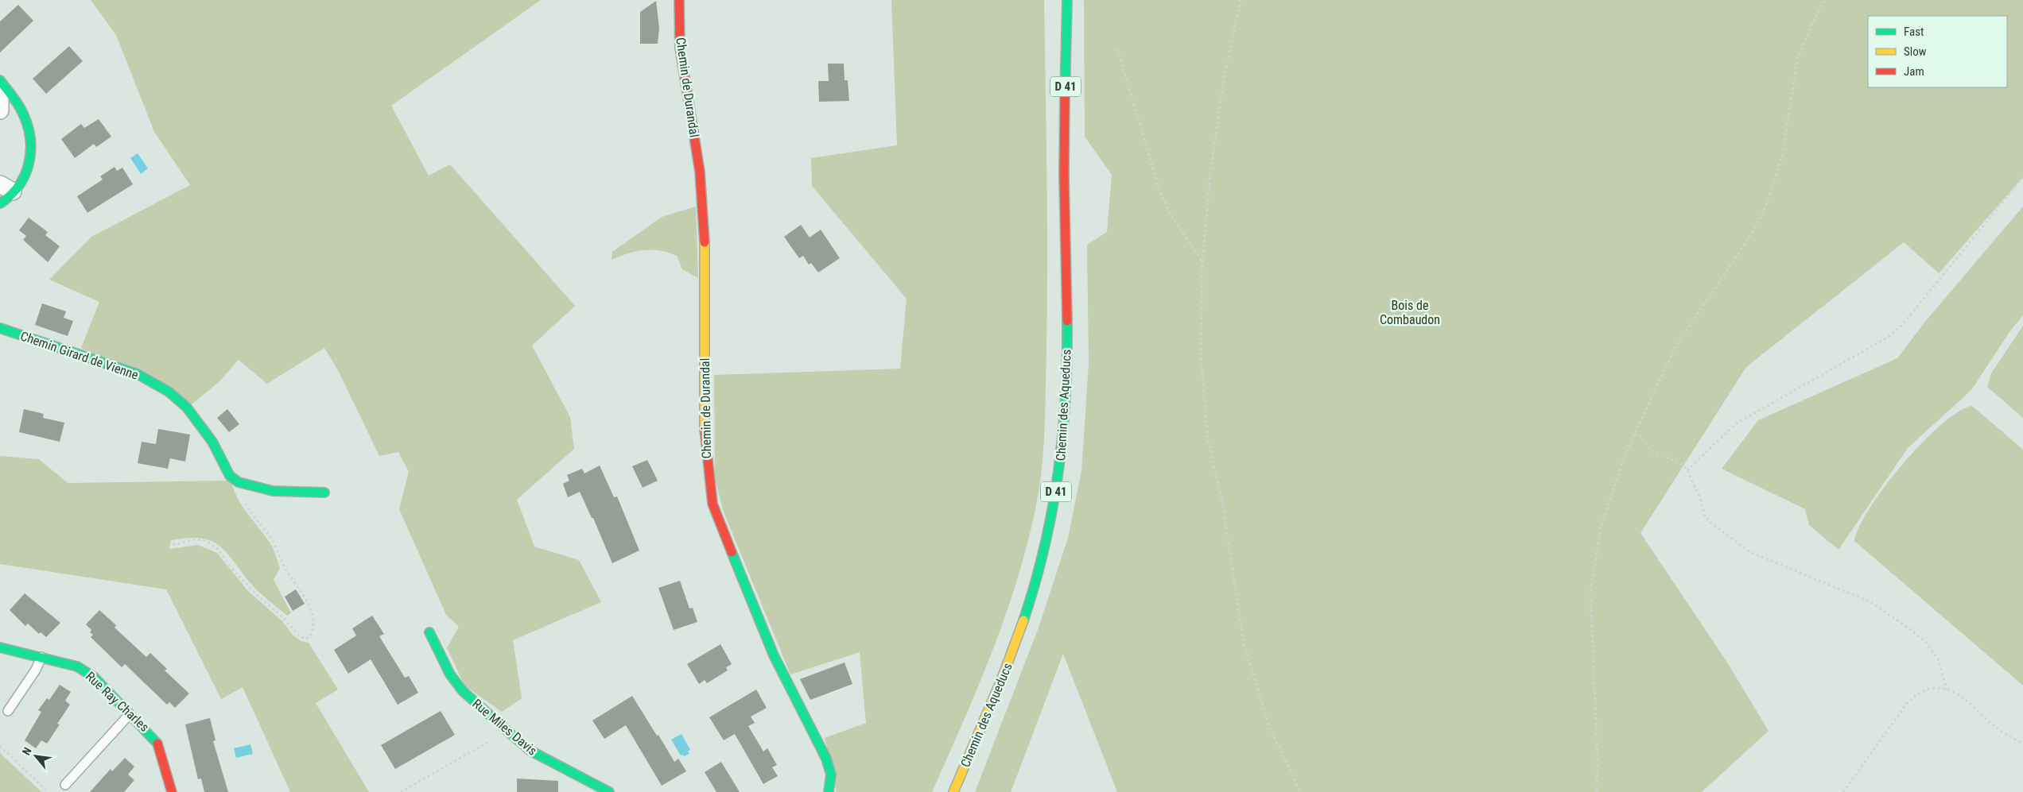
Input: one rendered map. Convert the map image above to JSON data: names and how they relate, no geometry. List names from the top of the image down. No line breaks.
{"streets":{"street":["D 41","Chemin de Durandal","Chemin Girard de Vienne","Chemin des Aqueducs","Rue Ray Charles","Rue Miles Davis"]},"parks":["Bois de Combaudon"],"legend":["Fast","Slow","Jam"],"north":"top left"}
